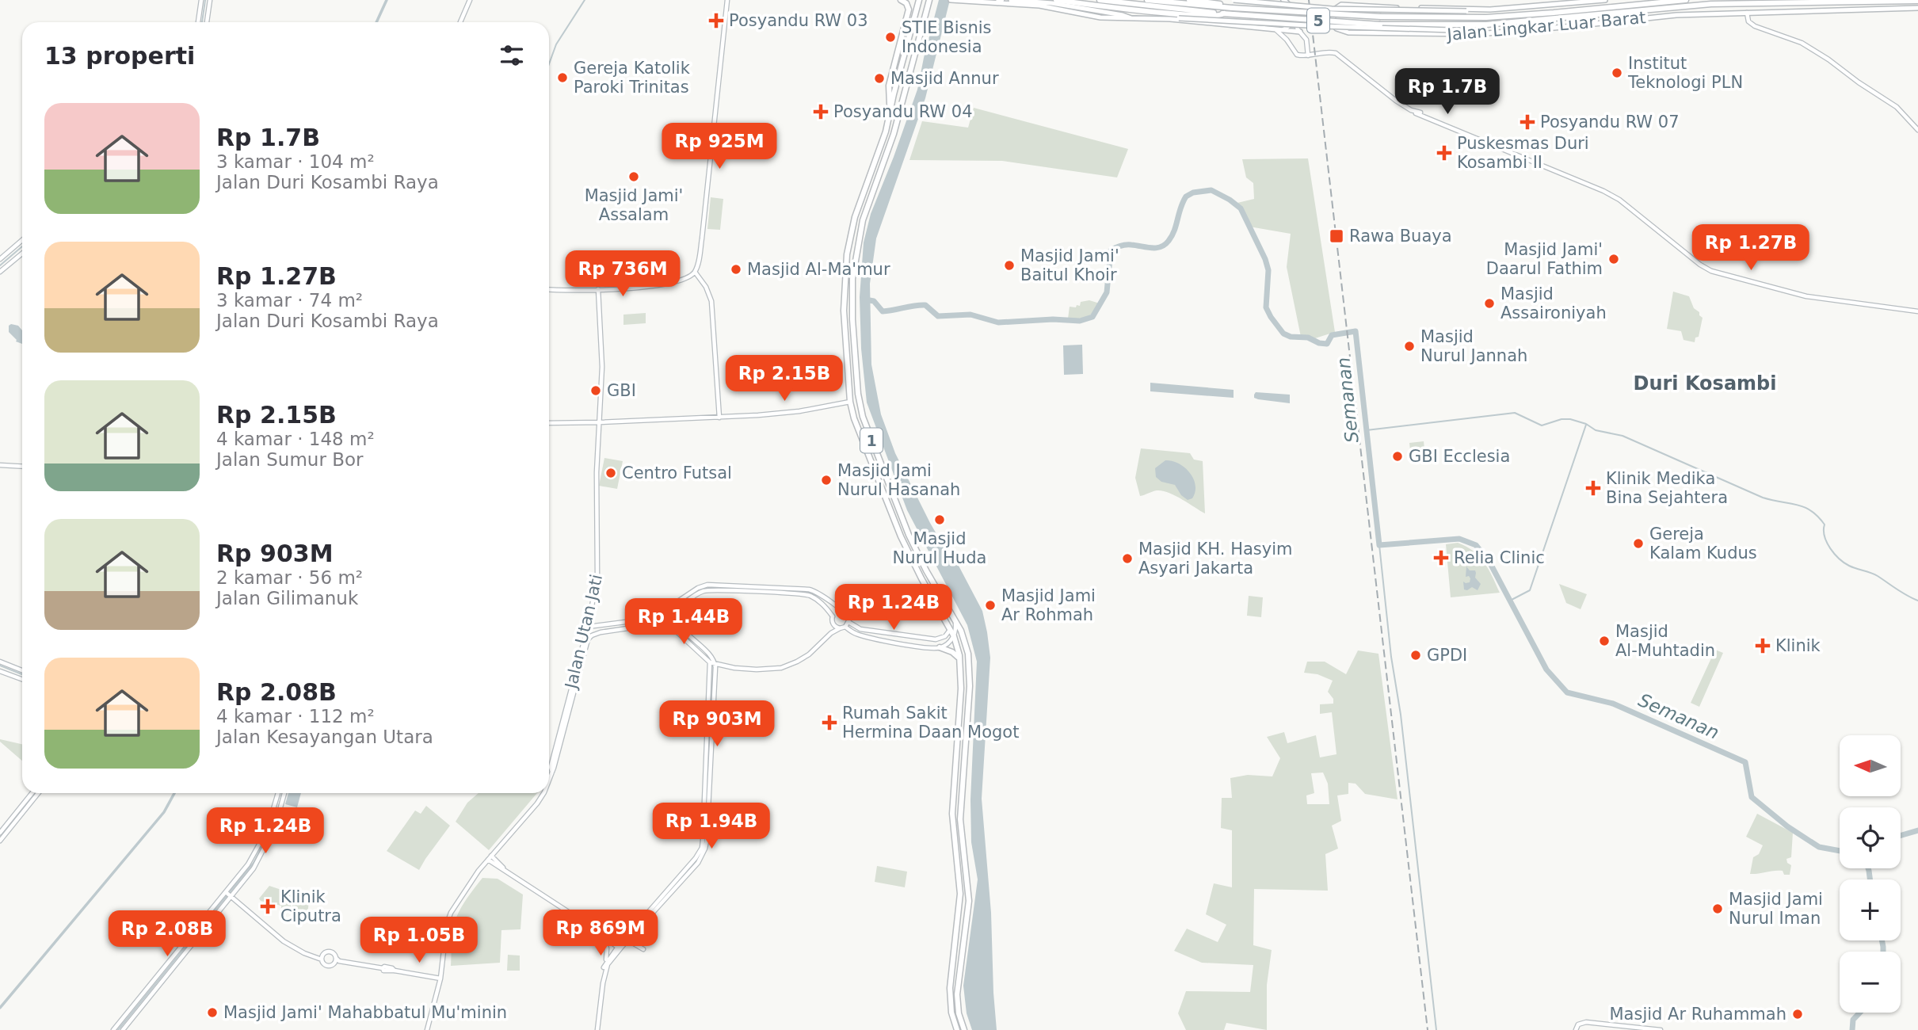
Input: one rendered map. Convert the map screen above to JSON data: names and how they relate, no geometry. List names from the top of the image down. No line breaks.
{"streets":{"highway":["5","1"],"main road":["Jalan Lingkar Luar Barat","Jalan Utan Jati"]},"districts":["Duri Kosambi"],"water":["Semanan"],"places":{"health":["Posyandu RW 03","Posyandu RW 04","Posyandu RW 07","Puskesmas Duri Kosambi II","Klinik Medika Bina Sejahtera","Relia Clinic","Klinik","Rumah Sakit Hermina Daan Mogot","Klinik Ciputra"],"other":["STIE Bisnis Indonesia","Institut Teknologi PLN","Gereja Katolik Paroki Trinitas","Masjid Annur","Masjid Jami' Assalam","Masjid Jami' Daarul Fathim","Masjid Jami' Baitul Khoir","Masjid Al-Ma'mur","Masjid Assaironiyah","Masjid Nurul Jannah","GBI","GBI Ecclesia","Centro Futsal","Masjid Jami Nurul Hasanah","Masjid Nurul Huda","Gereja Kalam Kudus","Masjid KH. Hasyim Asyari Jakarta","Masjid Jami Ar Rohmah","Masjid Al-Muhtadin","GPDI","Masjid Jami Nurul Iman","Masjid Jami' Mahabbatul Mu'minin","Masjid Ar Ruhammah"],"transit":["Rawa Buaya"]},"north":"left","page":{"heading":"13 properti","price":["Rp 1.7B","Rp 925M","Rp 1.27B","Rp 736M","Rp 2.15B","Rp 1.24B","Rp 1.44B","Rp 903M","Rp 1.94B","Rp 1.24B","Rp 869M","Rp 2.08B","Rp 1.05B"],"list":[{"name":"Rp 1.7B","note":"3 kamar · 104 m² · Jalan Duri Kosambi Raya"},{"name":"Rp 1.27B","note":"3 kamar · 74 m² · Jalan Duri Kosambi Raya"},{"name":"Rp 2.15B","note":"4 kamar · 148 m² · Jalan Sumur Bor"},{"name":"Rp 903M","note":"2 kamar · 56 m² · Jalan Gilimanuk"},{"name":"Rp 2.08B","note":"4 kamar · 112 m² · Jalan Kesayangan Utara"}],"map_buttons":["+","−"]}}
